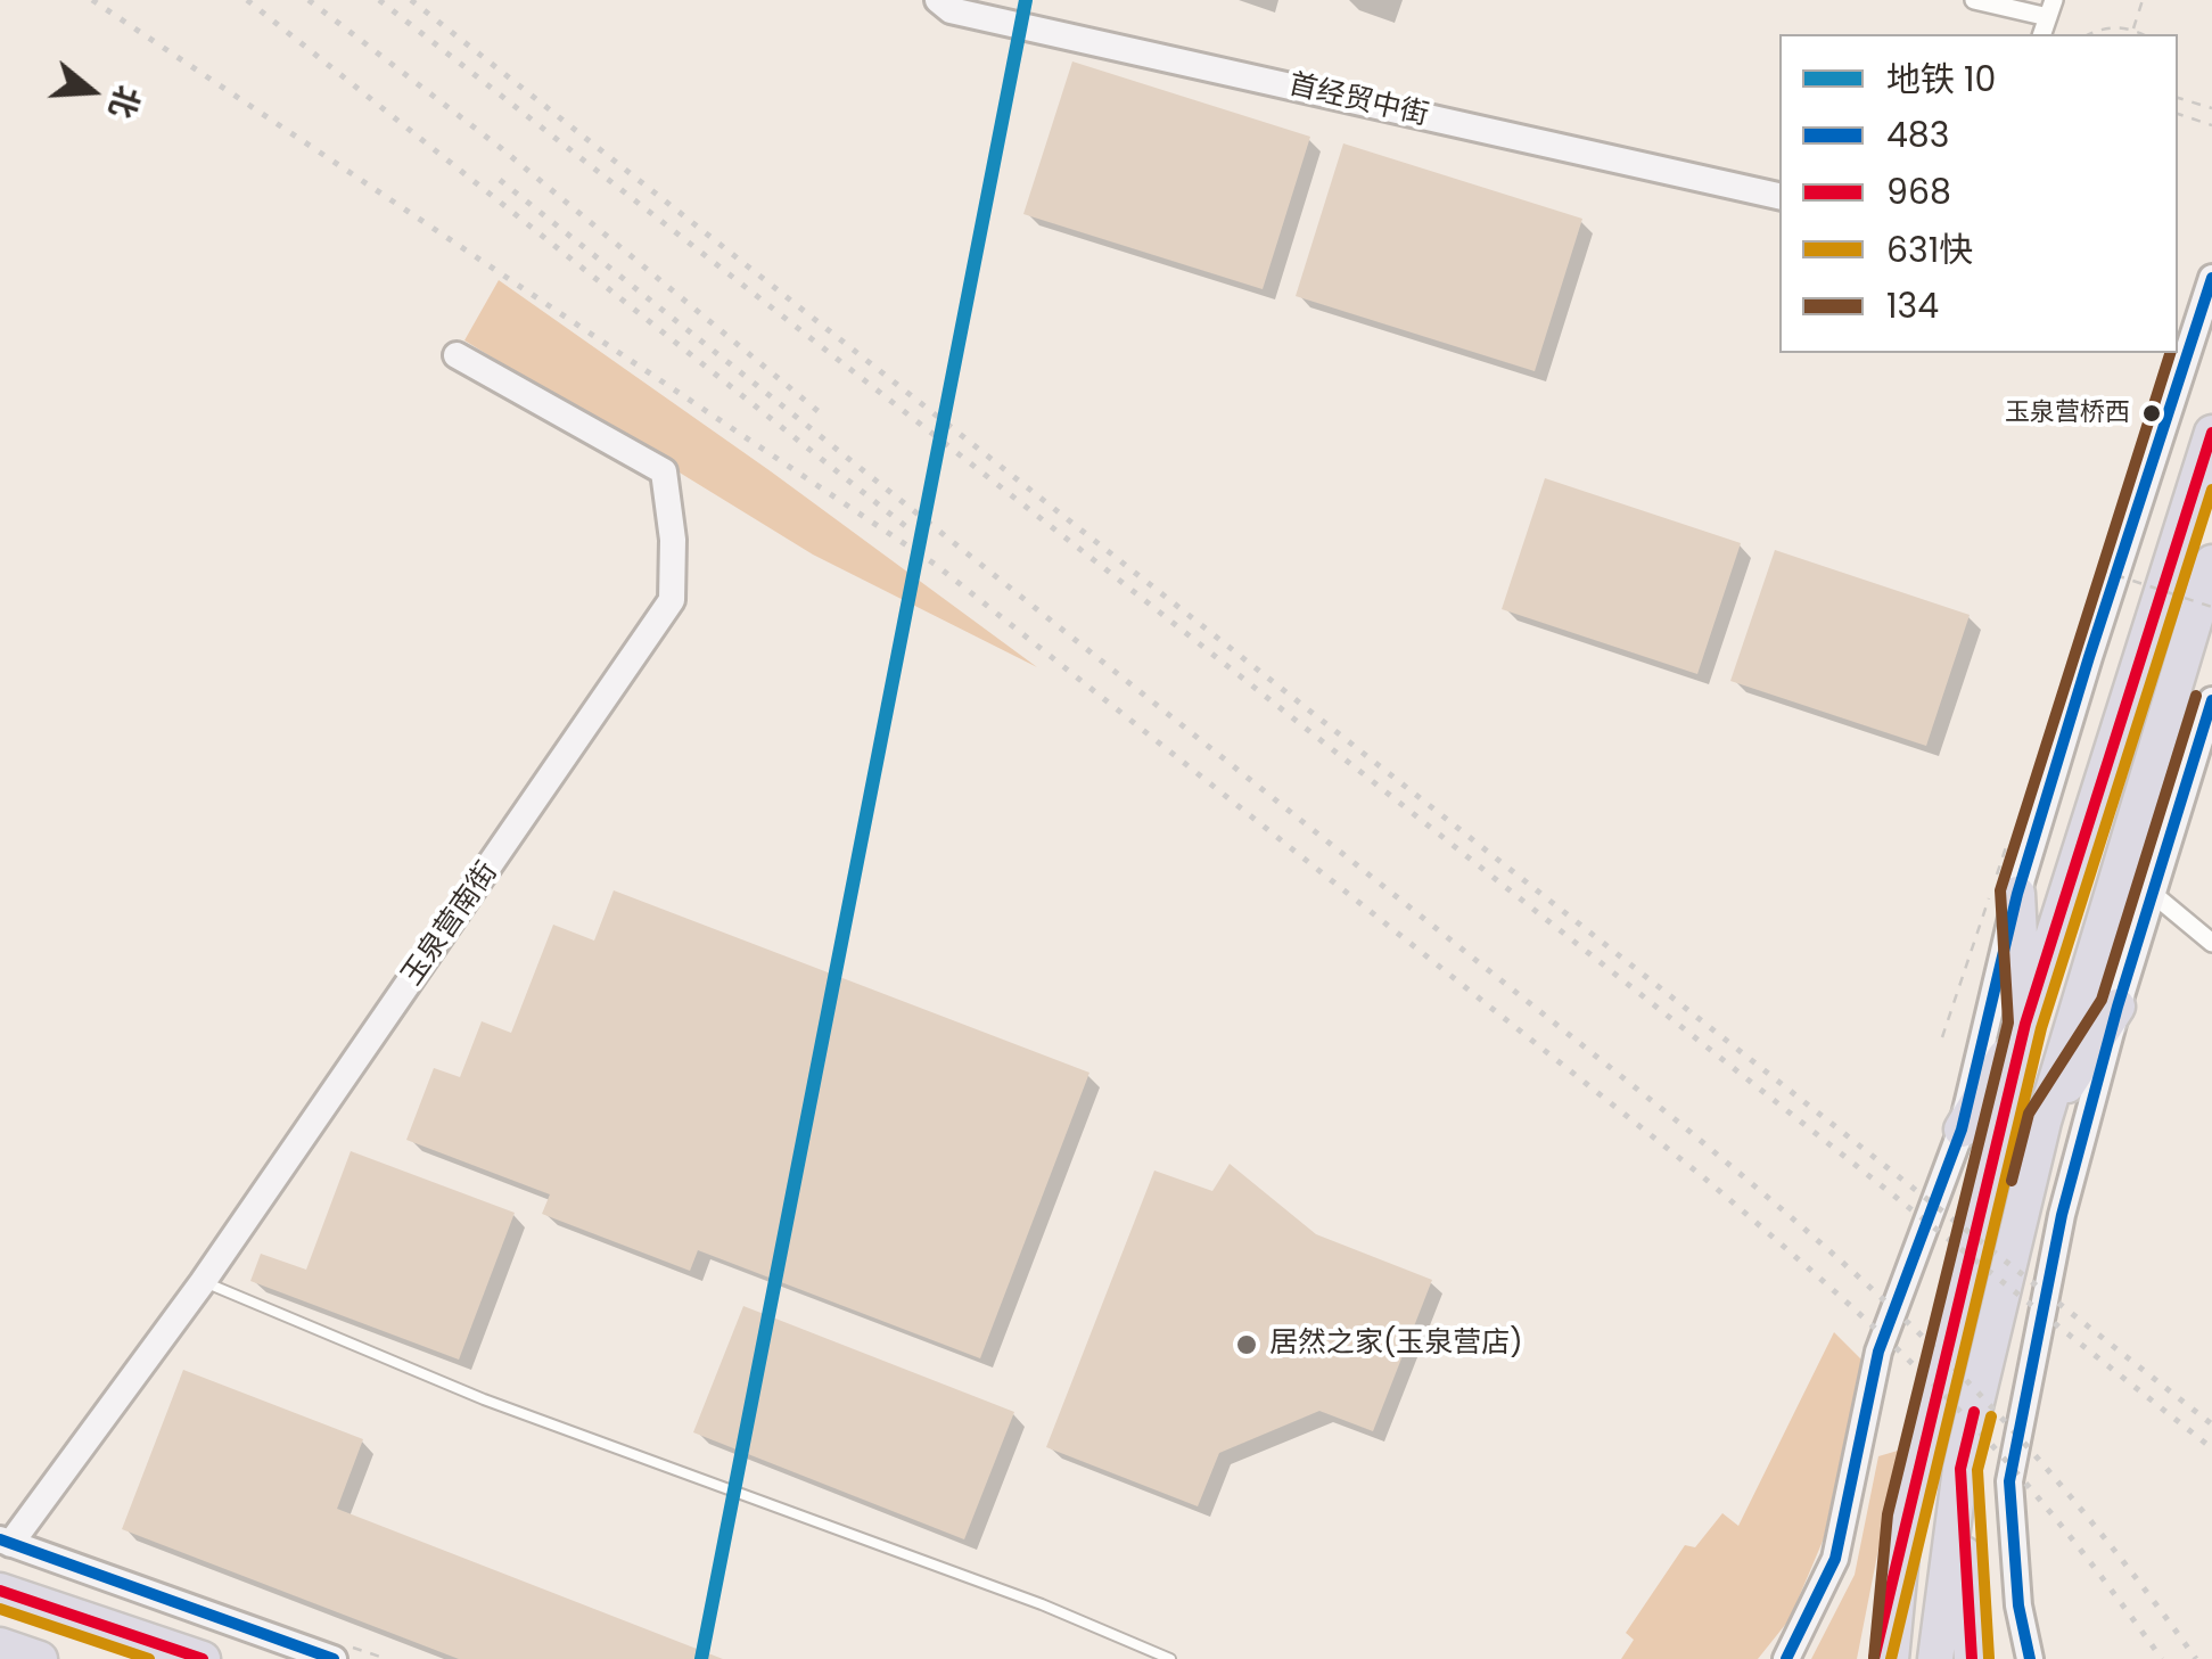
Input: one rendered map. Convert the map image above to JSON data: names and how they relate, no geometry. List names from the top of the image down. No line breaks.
{"streets":{"street":["首经贸中街","玉泉营南街"]},"places":["玉泉营桥西","居然之家(玉泉营店)"],"lines":["metro line 10","transit line 483","transit line 134","transit line 968","transit line 631快"],"legend":["地铁 10","483","968","631快","134"],"north":"right"}
